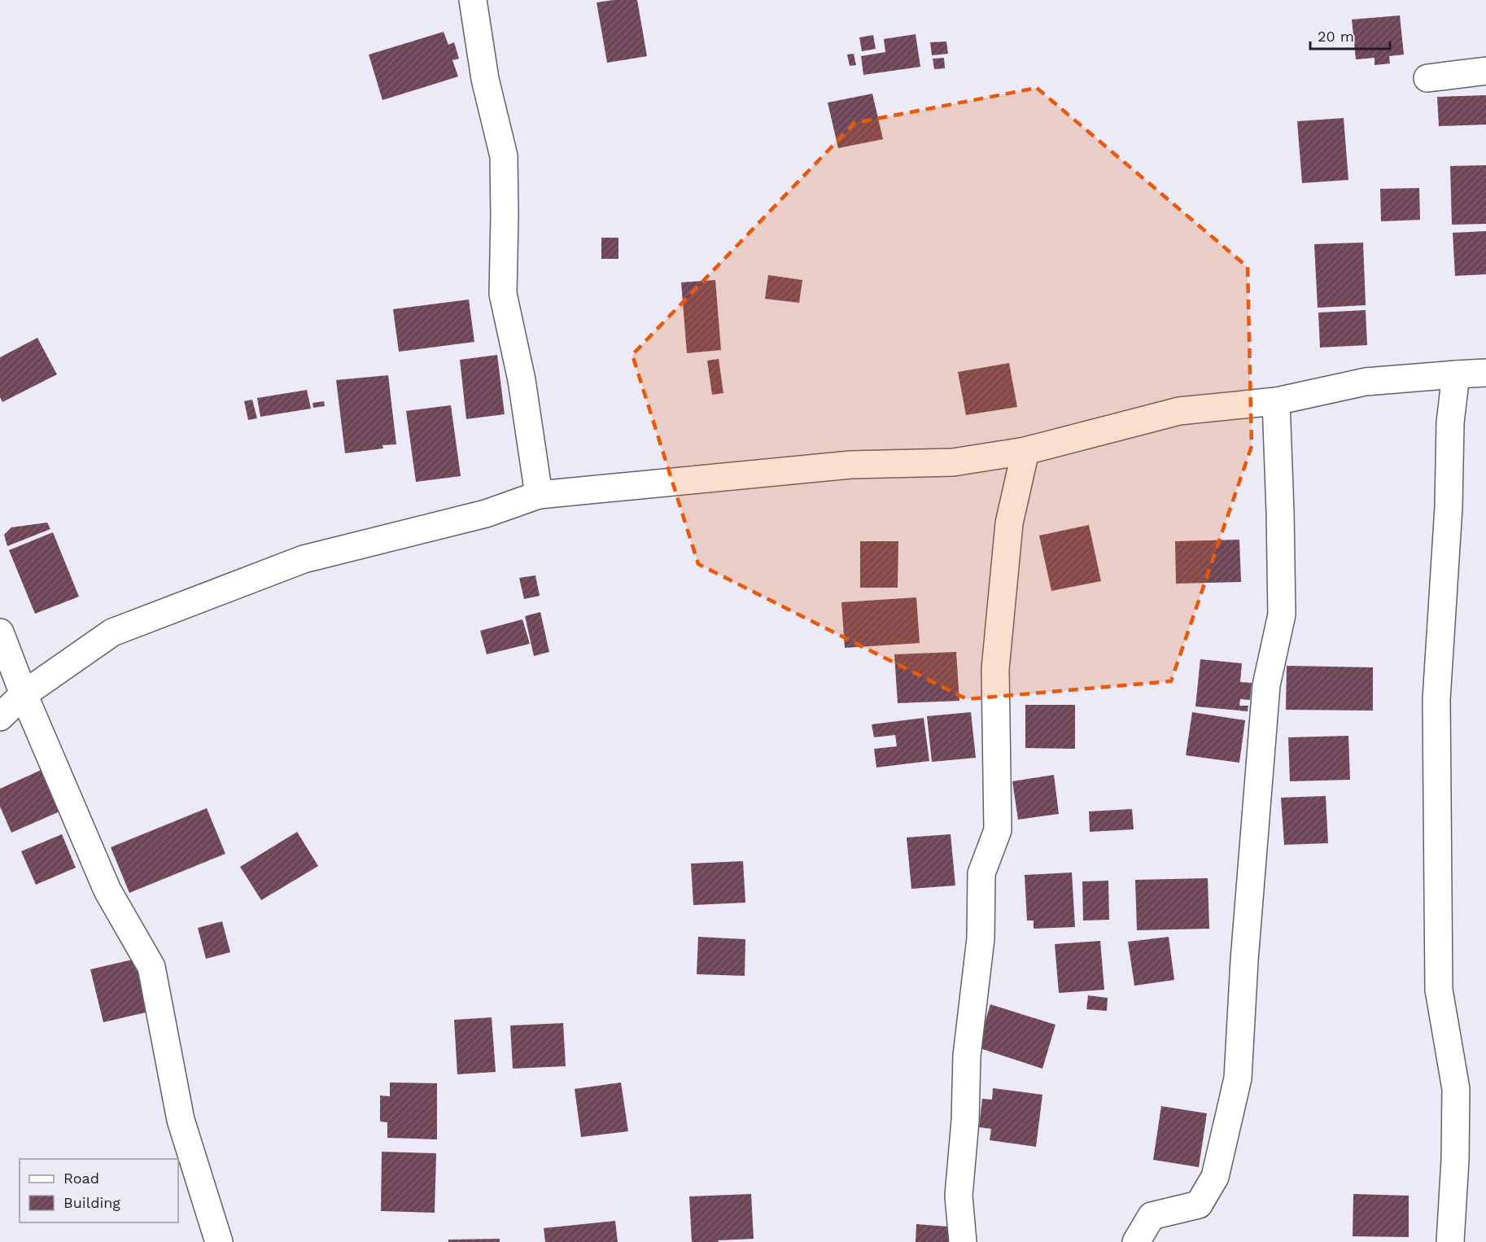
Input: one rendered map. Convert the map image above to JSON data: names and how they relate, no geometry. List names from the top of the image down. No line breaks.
{"legend":["Road","Building"],"scale_bar":"20 m"}
